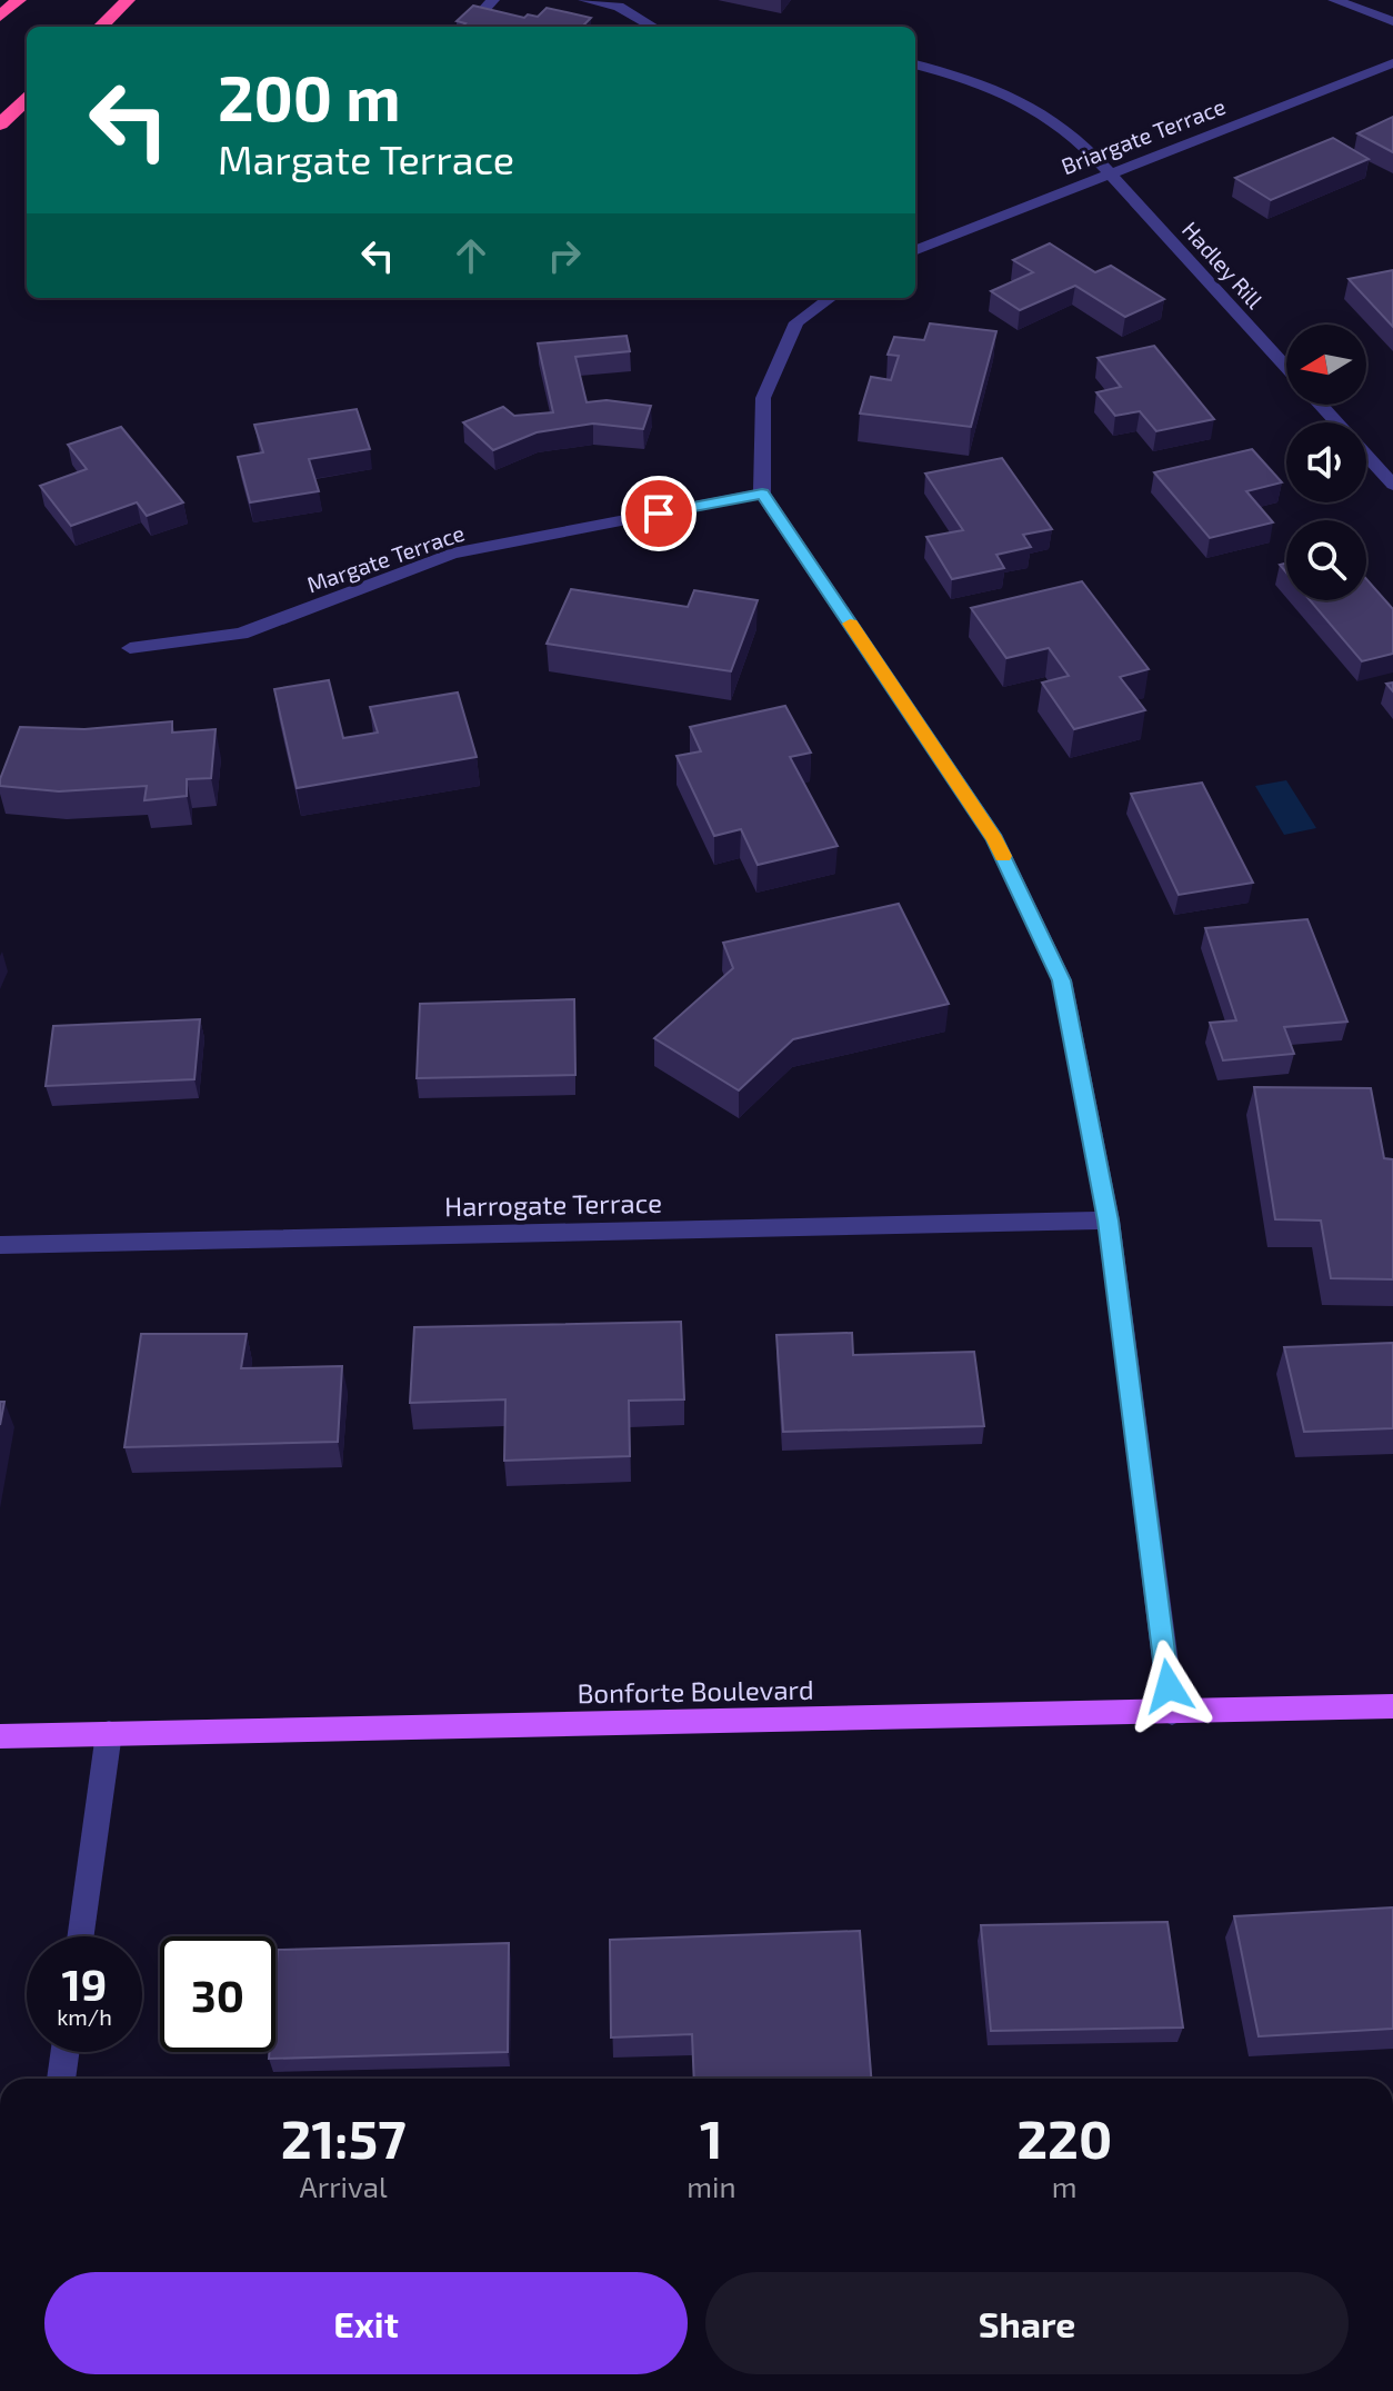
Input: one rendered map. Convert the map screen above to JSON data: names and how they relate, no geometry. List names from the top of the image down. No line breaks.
{"streets":{"main road":["Bonforte Boulevard"],"street":["Briargate Terrace","Hadley Rill","Margate Terrace","Harrogate Terrace"]},"crossings":[["Briargate Terrace","Hadley Rill"]],"north":"left","page":{"turn":["200 m","Margate Terrace"],"speed":"19 km/h","limit":"30","eta":["21:57","Arrival","1","min","220","m"],"buttons":["Exit","Share"]}}
